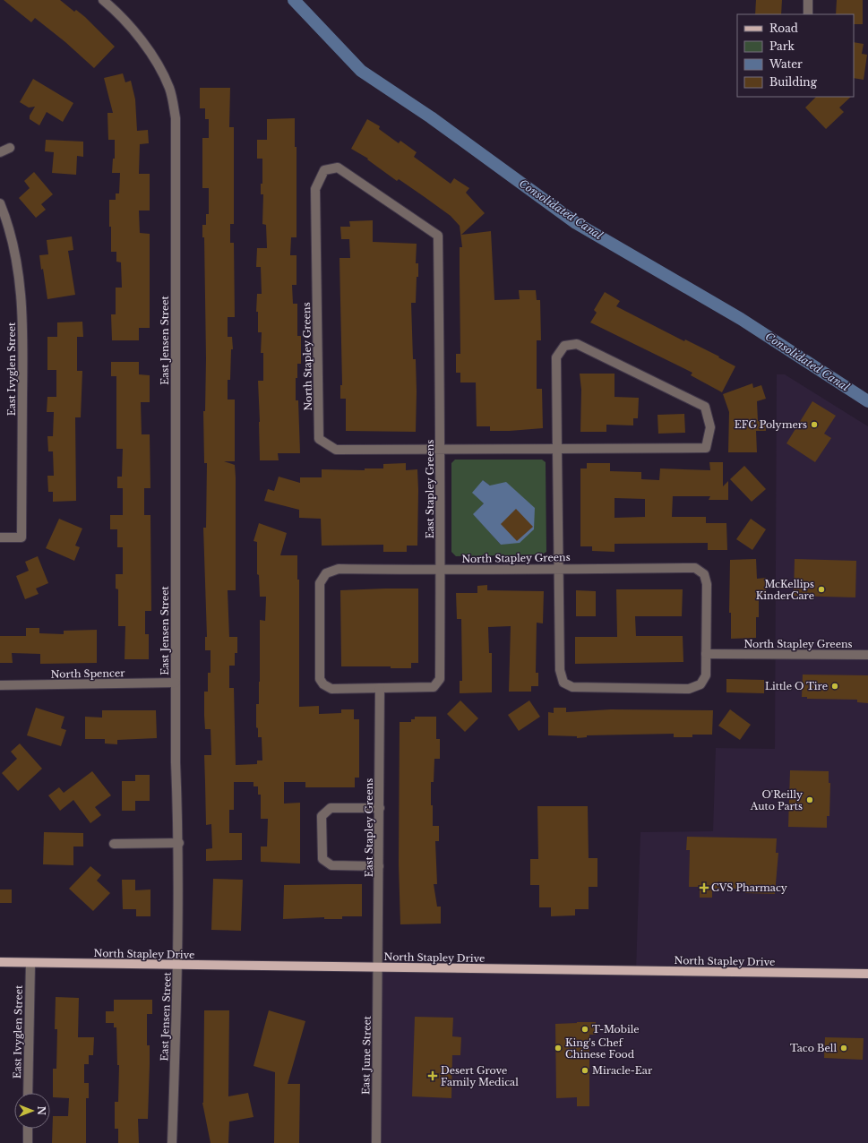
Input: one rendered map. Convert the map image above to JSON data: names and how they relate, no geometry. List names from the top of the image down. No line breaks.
{"streets":{"main road":["North Stapley Drive"],"street":["East Jensen Street","North Stapley Greens","East Ivyglen Street","East Stapley Greens","North Spencer","East June Street"]},"crossings":[["East Jensen Street","North Spencer"],["East Jensen Street","North Stapley Drive"],["North Stapley Greens","East Stapley Greens"],["East Ivyglen Street","North Stapley Drive"],["East Stapley Greens","North Stapley Drive"],["East Stapley Greens","East June Street"],["North Stapley Drive","East June Street"]],"water":["Consolidated Canal"],"places":{"other":["EFG Polymers","McKellips KinderCare","Little O Tire","O'Reilly Auto Parts","T-Mobile","King's Chef Chinese Food","Taco Bell","Miracle-Ear"],"health":["CVS Pharmacy","Desert Grove Family Medical"]},"legend":["Road","Park","Water","Building"],"north":"right"}
